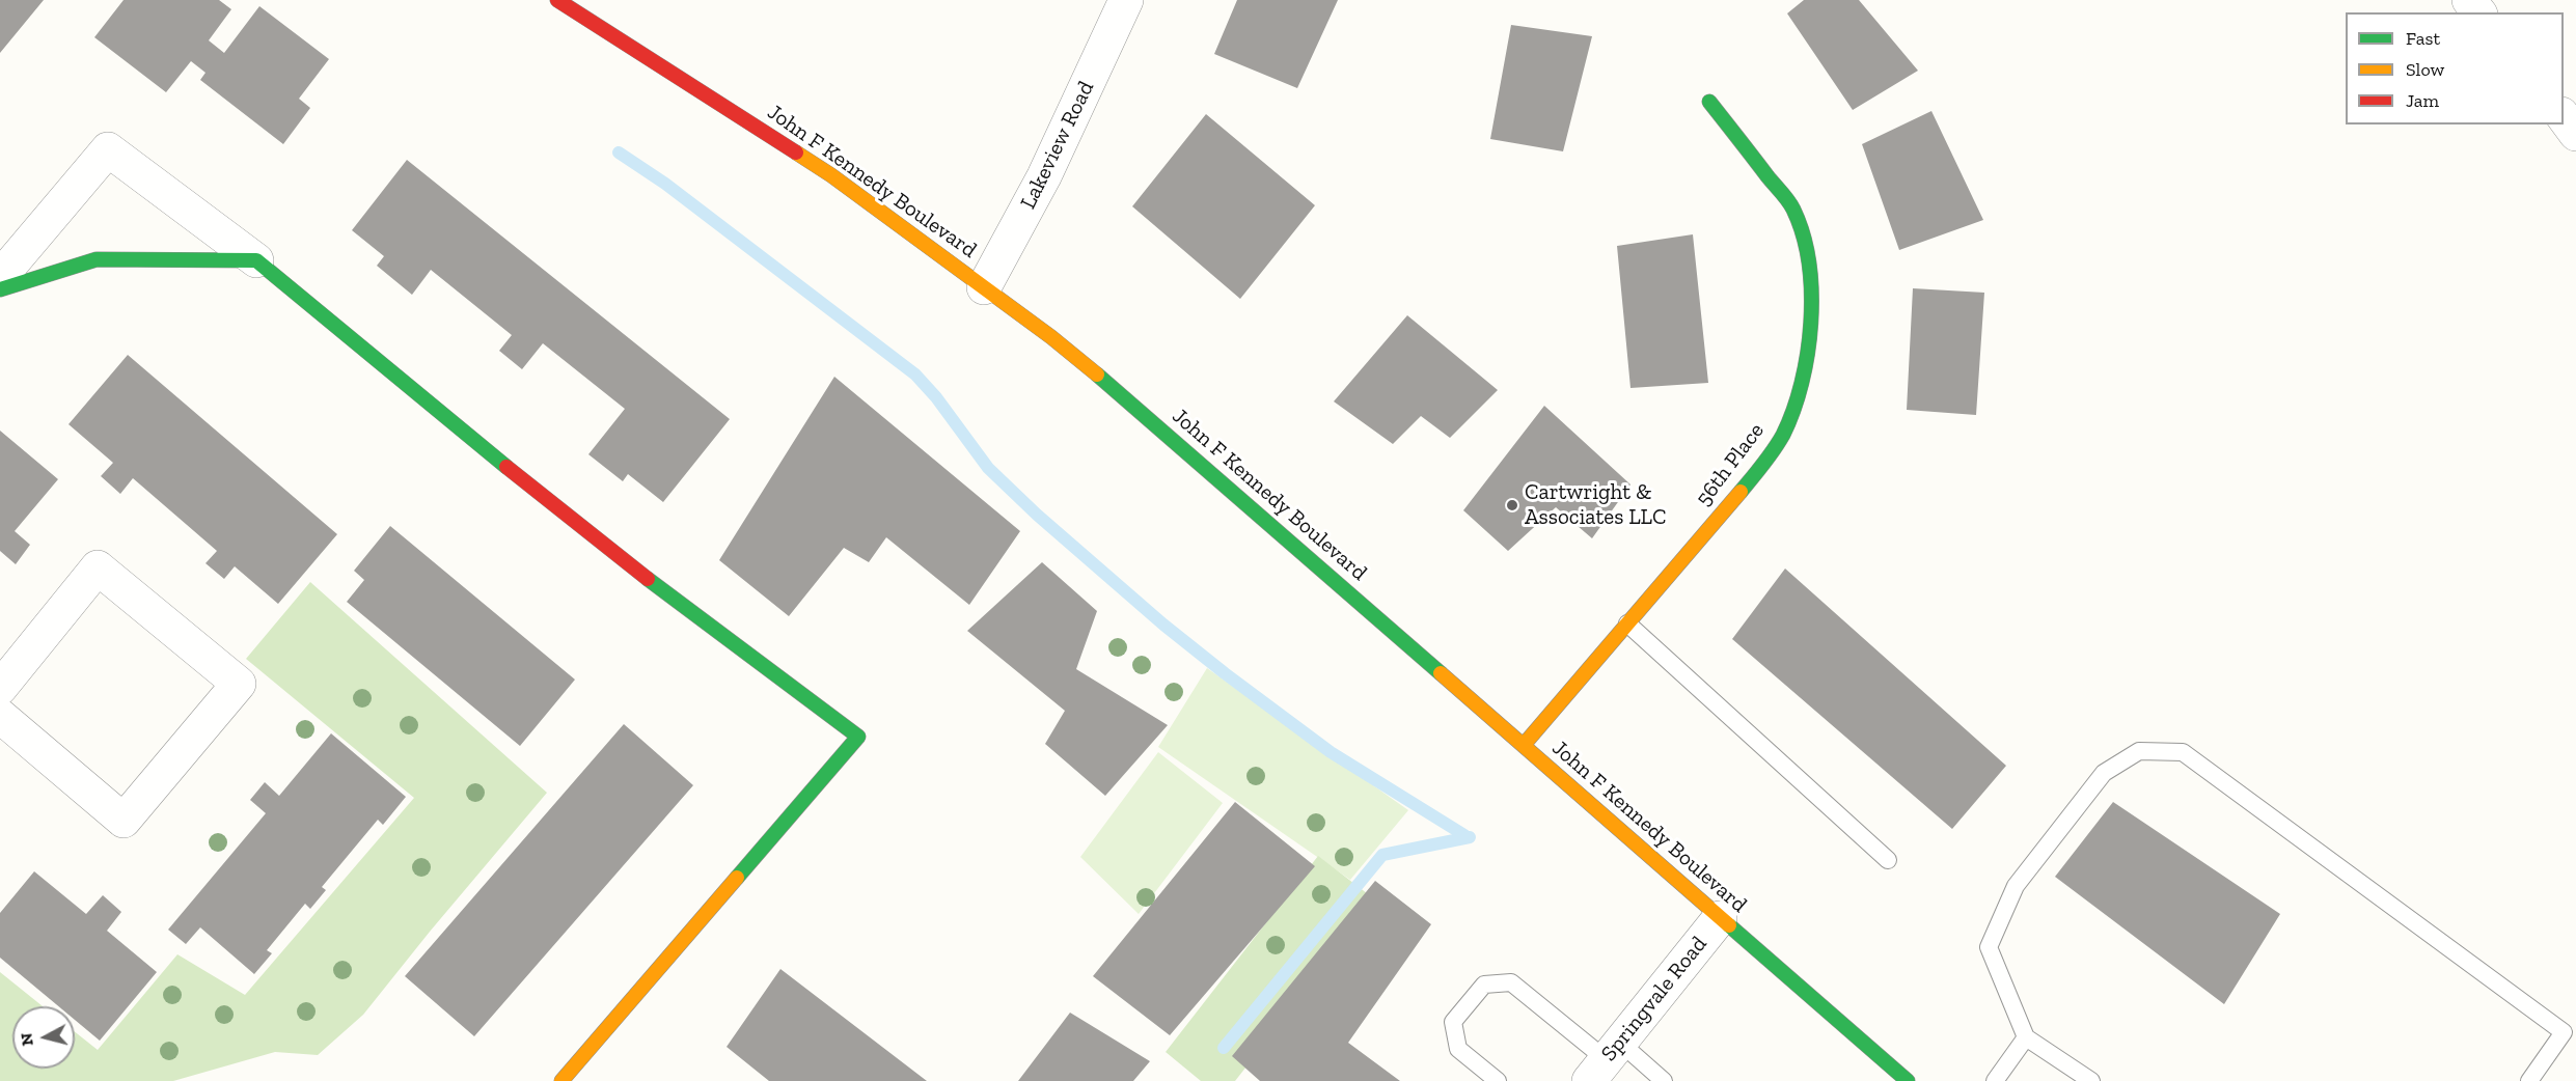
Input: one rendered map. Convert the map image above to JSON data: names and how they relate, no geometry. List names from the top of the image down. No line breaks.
{"streets":{"street":["Lakeview Road","John F Kennedy Boulevard","56th Place","Springvale Road"]},"crossings":[["Lakeview Road","John F Kennedy Boulevard"],["John F Kennedy Boulevard","56th Place"],["John F Kennedy Boulevard","Springvale Road"]],"places":["Cartwright & Associates LLC"],"legend":["Fast","Slow","Jam"],"north":"left"}
